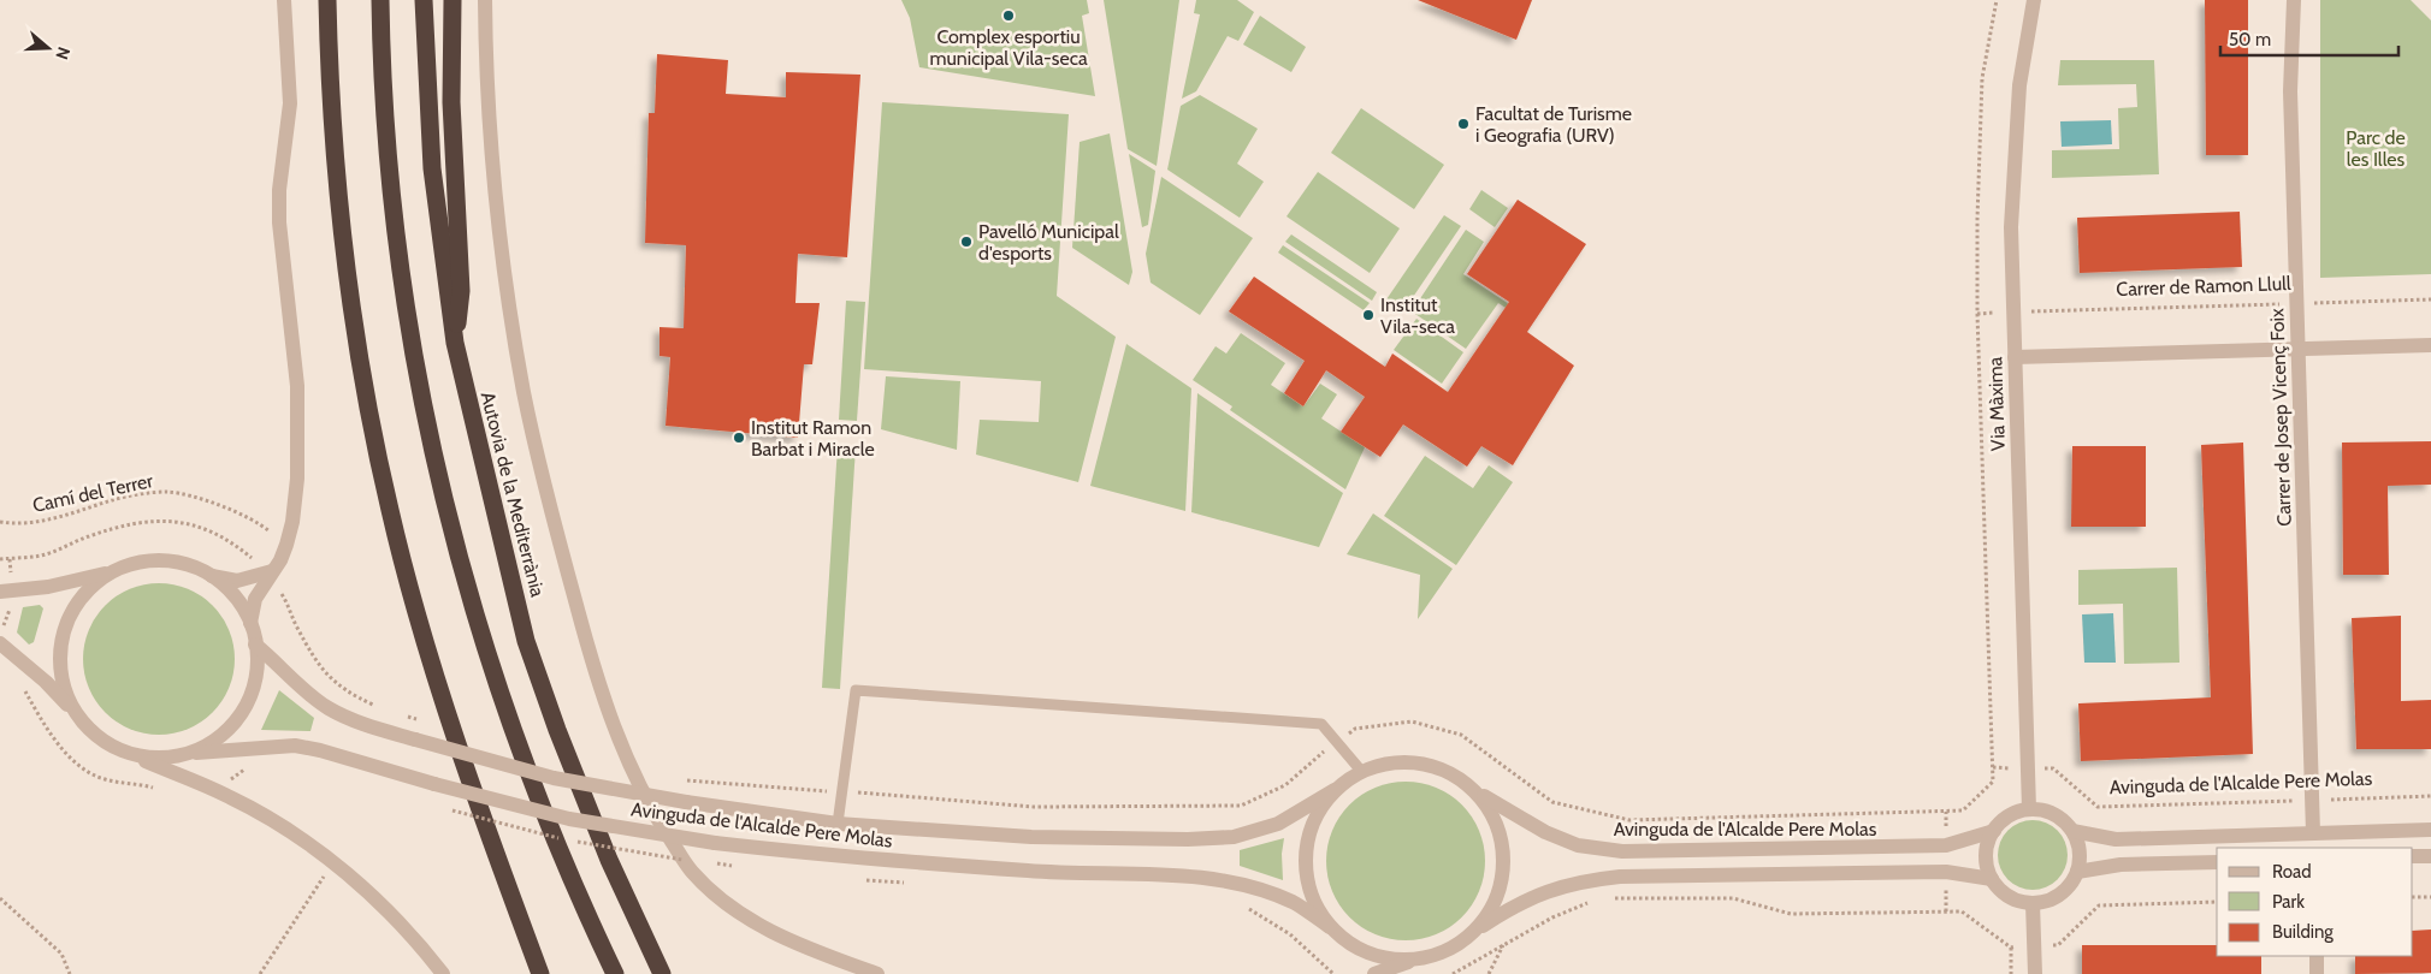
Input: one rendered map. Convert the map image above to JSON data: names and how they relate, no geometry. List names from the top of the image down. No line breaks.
{"streets":{"highway":["Autovia de la Mediterrània"],"street":["Via Màxima","Carrer de Josep Vicenç Foix","Avinguda de l'Alcalde Pere Molas"],"path":["Carrer de Ramon Llull","Camí del Terrer"]},"crossings":[["Carrer de Ramon Llull","Via Màxima"],["Carrer de Ramon Llull","Carrer de Josep Vicenç Foix"],["Via Màxima","Avinguda de l'Alcalde Pere Molas"],["Carrer de Josep Vicenç Foix","Avinguda de l'Alcalde Pere Molas"]],"parks":["Parc de les Illes"],"places":["Complex esportiu municipal Vila-seca","Facultat de Turisme i Geografia (URV)","Pavelló Municipal d'esports","Institut Vila-seca","Institut Ramon Barbat i Miracle"],"legend":["Road","Park","Building"],"scale_bar":"50 m","north":"right"}
